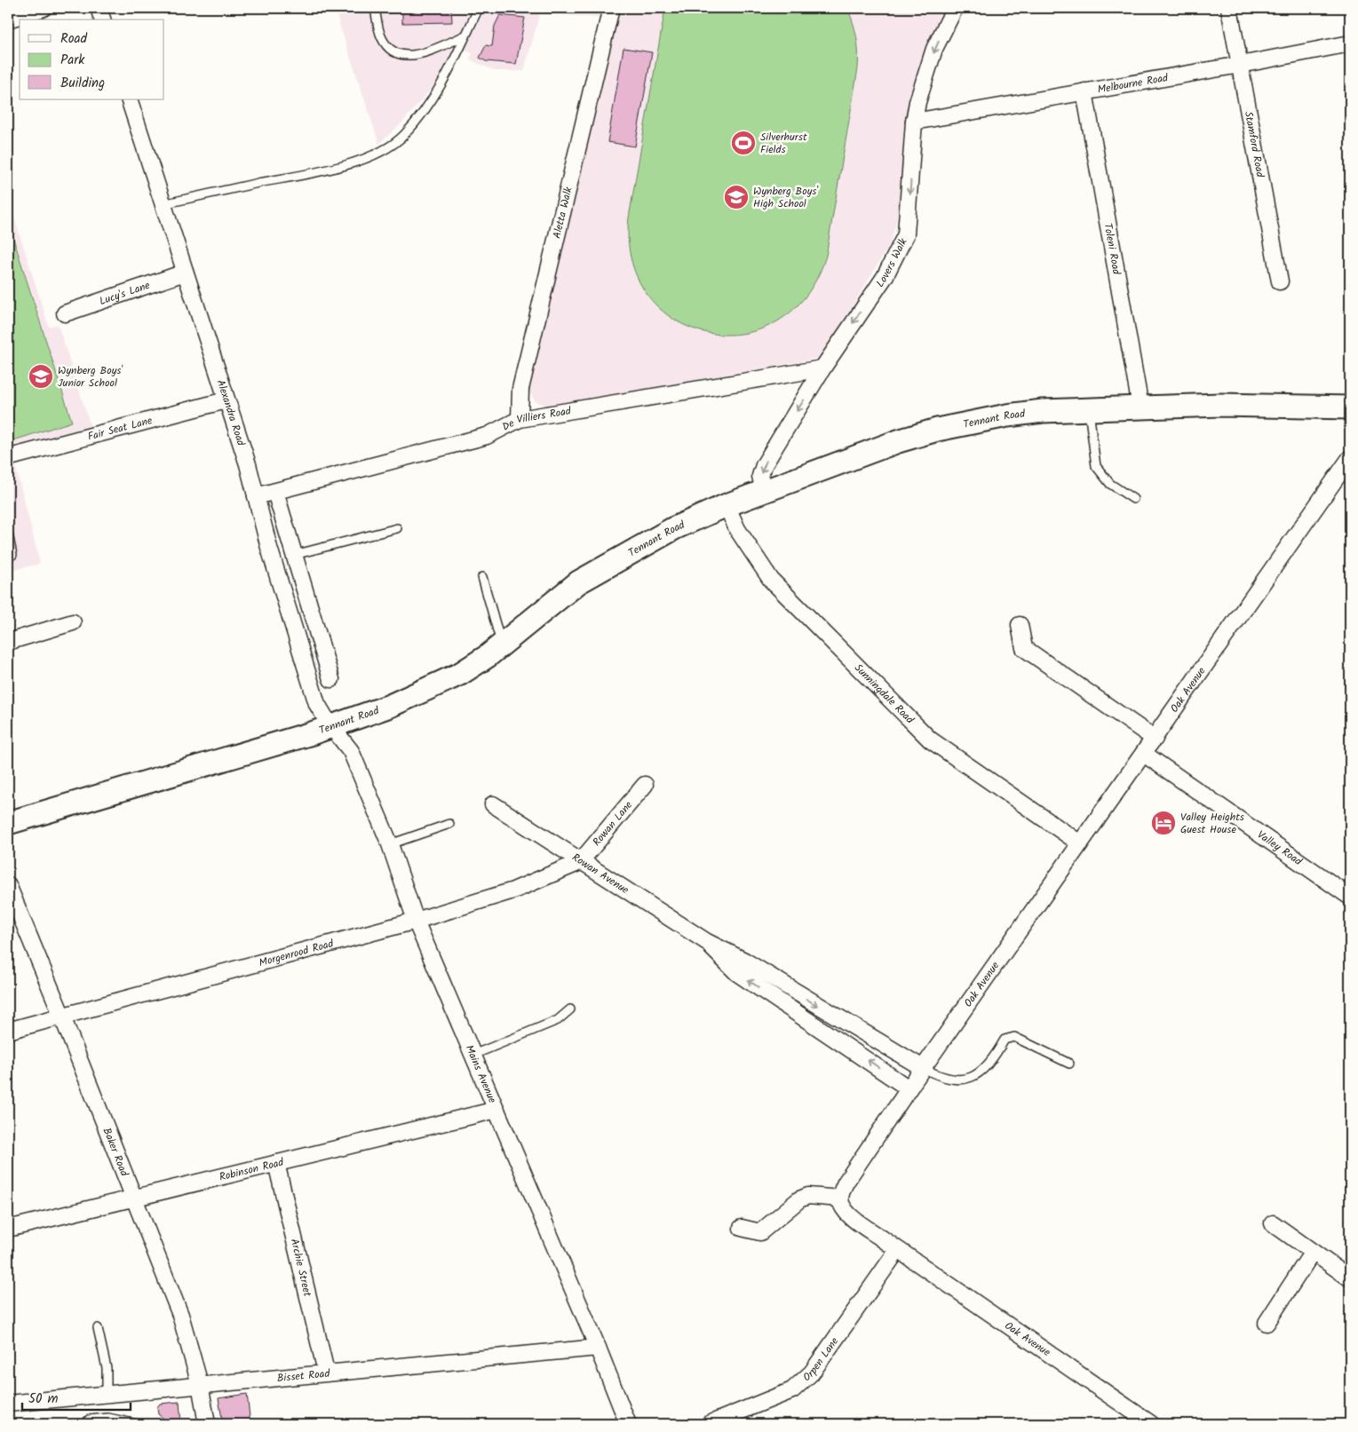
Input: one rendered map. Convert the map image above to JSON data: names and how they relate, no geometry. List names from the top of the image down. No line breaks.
{"streets":{"main road":["Tennant Road"],"street":["Melbourne Road","Stamford Road","Aletta Walk","Toleni Road","Lovers Walk","Lucy's Lane","Alexandra Road","De Villiers Road","Fair Seat Lane","Oak Avenue","Sunningdale Road","Rowan Lane","Valley Road","Rowan Avenue","Morgenrood Road","Mains Avenue","Baker Road","Robinson Road","Archie Street","Orpen Lane","Bisset Road"]},"crossings":[["Melbourne Road","Stamford Road"],["Melbourne Road","Toleni Road"],["Melbourne Road","Lovers Walk"],["Aletta Walk","De Villiers Road"],["Toleni Road","Tennant Road"],["Lovers Walk","Tennant Road"],["Lovers Walk","De Villiers Road"],["Lucy's Lane","Alexandra Road"],["Alexandra Road","Tennant Road"],["Alexandra Road","De Villiers Road"],["Alexandra Road","Fair Seat Lane"],["Alexandra Road","Mains Avenue"],["Tennant Road","Sunningdale Road"],["Tennant Road","Mains Avenue"],["Oak Avenue","Sunningdale Road"],["Oak Avenue","Valley Road"],["Oak Avenue","Rowan Avenue"],["Oak Avenue","Orpen Lane"],["Rowan Lane","Rowan Avenue"],["Rowan Lane","Morgenrood Road"],["Rowan Avenue","Morgenrood Road"],["Morgenrood Road","Mains Avenue"],["Morgenrood Road","Baker Road"],["Mains Avenue","Robinson Road"],["Mains Avenue","Bisset Road"],["Baker Road","Robinson Road"],["Baker Road","Bisset Road"],["Robinson Road","Archie Street"],["Archie Street","Bisset Road"]],"one_way":["Lovers Walk"],"places":{"sports":["Silverhurst Fields"],"school or university":["Wynberg Boys' High School","Wynberg Boys' Junior School"],"hotel":["Valley Heights Guest House"]},"legend":["Road","Park","Building"],"scale_bar":"50 m"}
